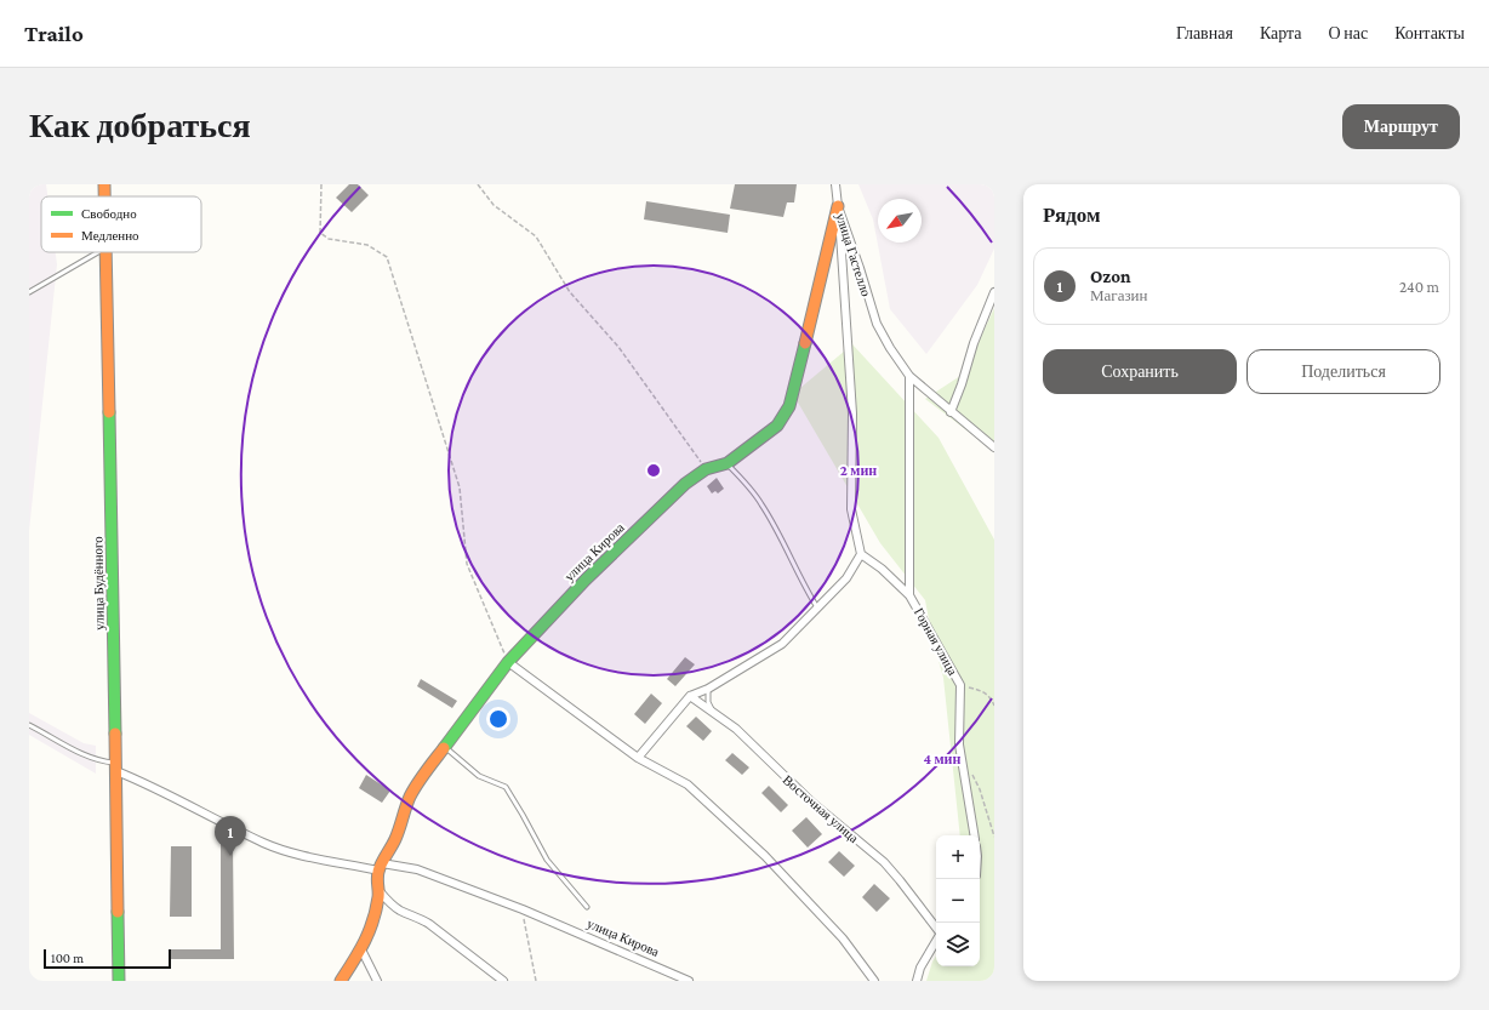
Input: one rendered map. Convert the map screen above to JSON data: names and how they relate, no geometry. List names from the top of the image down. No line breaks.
{"streets":{"street":["улица Гастелло","улица Кирова","улица Будённого","Горная улица","Восточная улица"]},"crossings":[["улица Гастелло","улица Кирова"]],"legend":["Свободно","Медленно"],"scale_bar":"100 m","north":"bottom left","page":{"header":"Trailo","nav":["Главная","Карта","О нас","Контакты"],"buttons":["Маршрут",["Сохранить","Поделиться"]],"title":"Как добраться","heading":"Рядом","list":[{"mark":"1","name":"Ozon","note":"Магазин","value":"240 m"}],"pins":"1","map_buttons":["+","−"],"scale":"100 m"},"rings":["2 мин","4 мин"]}
